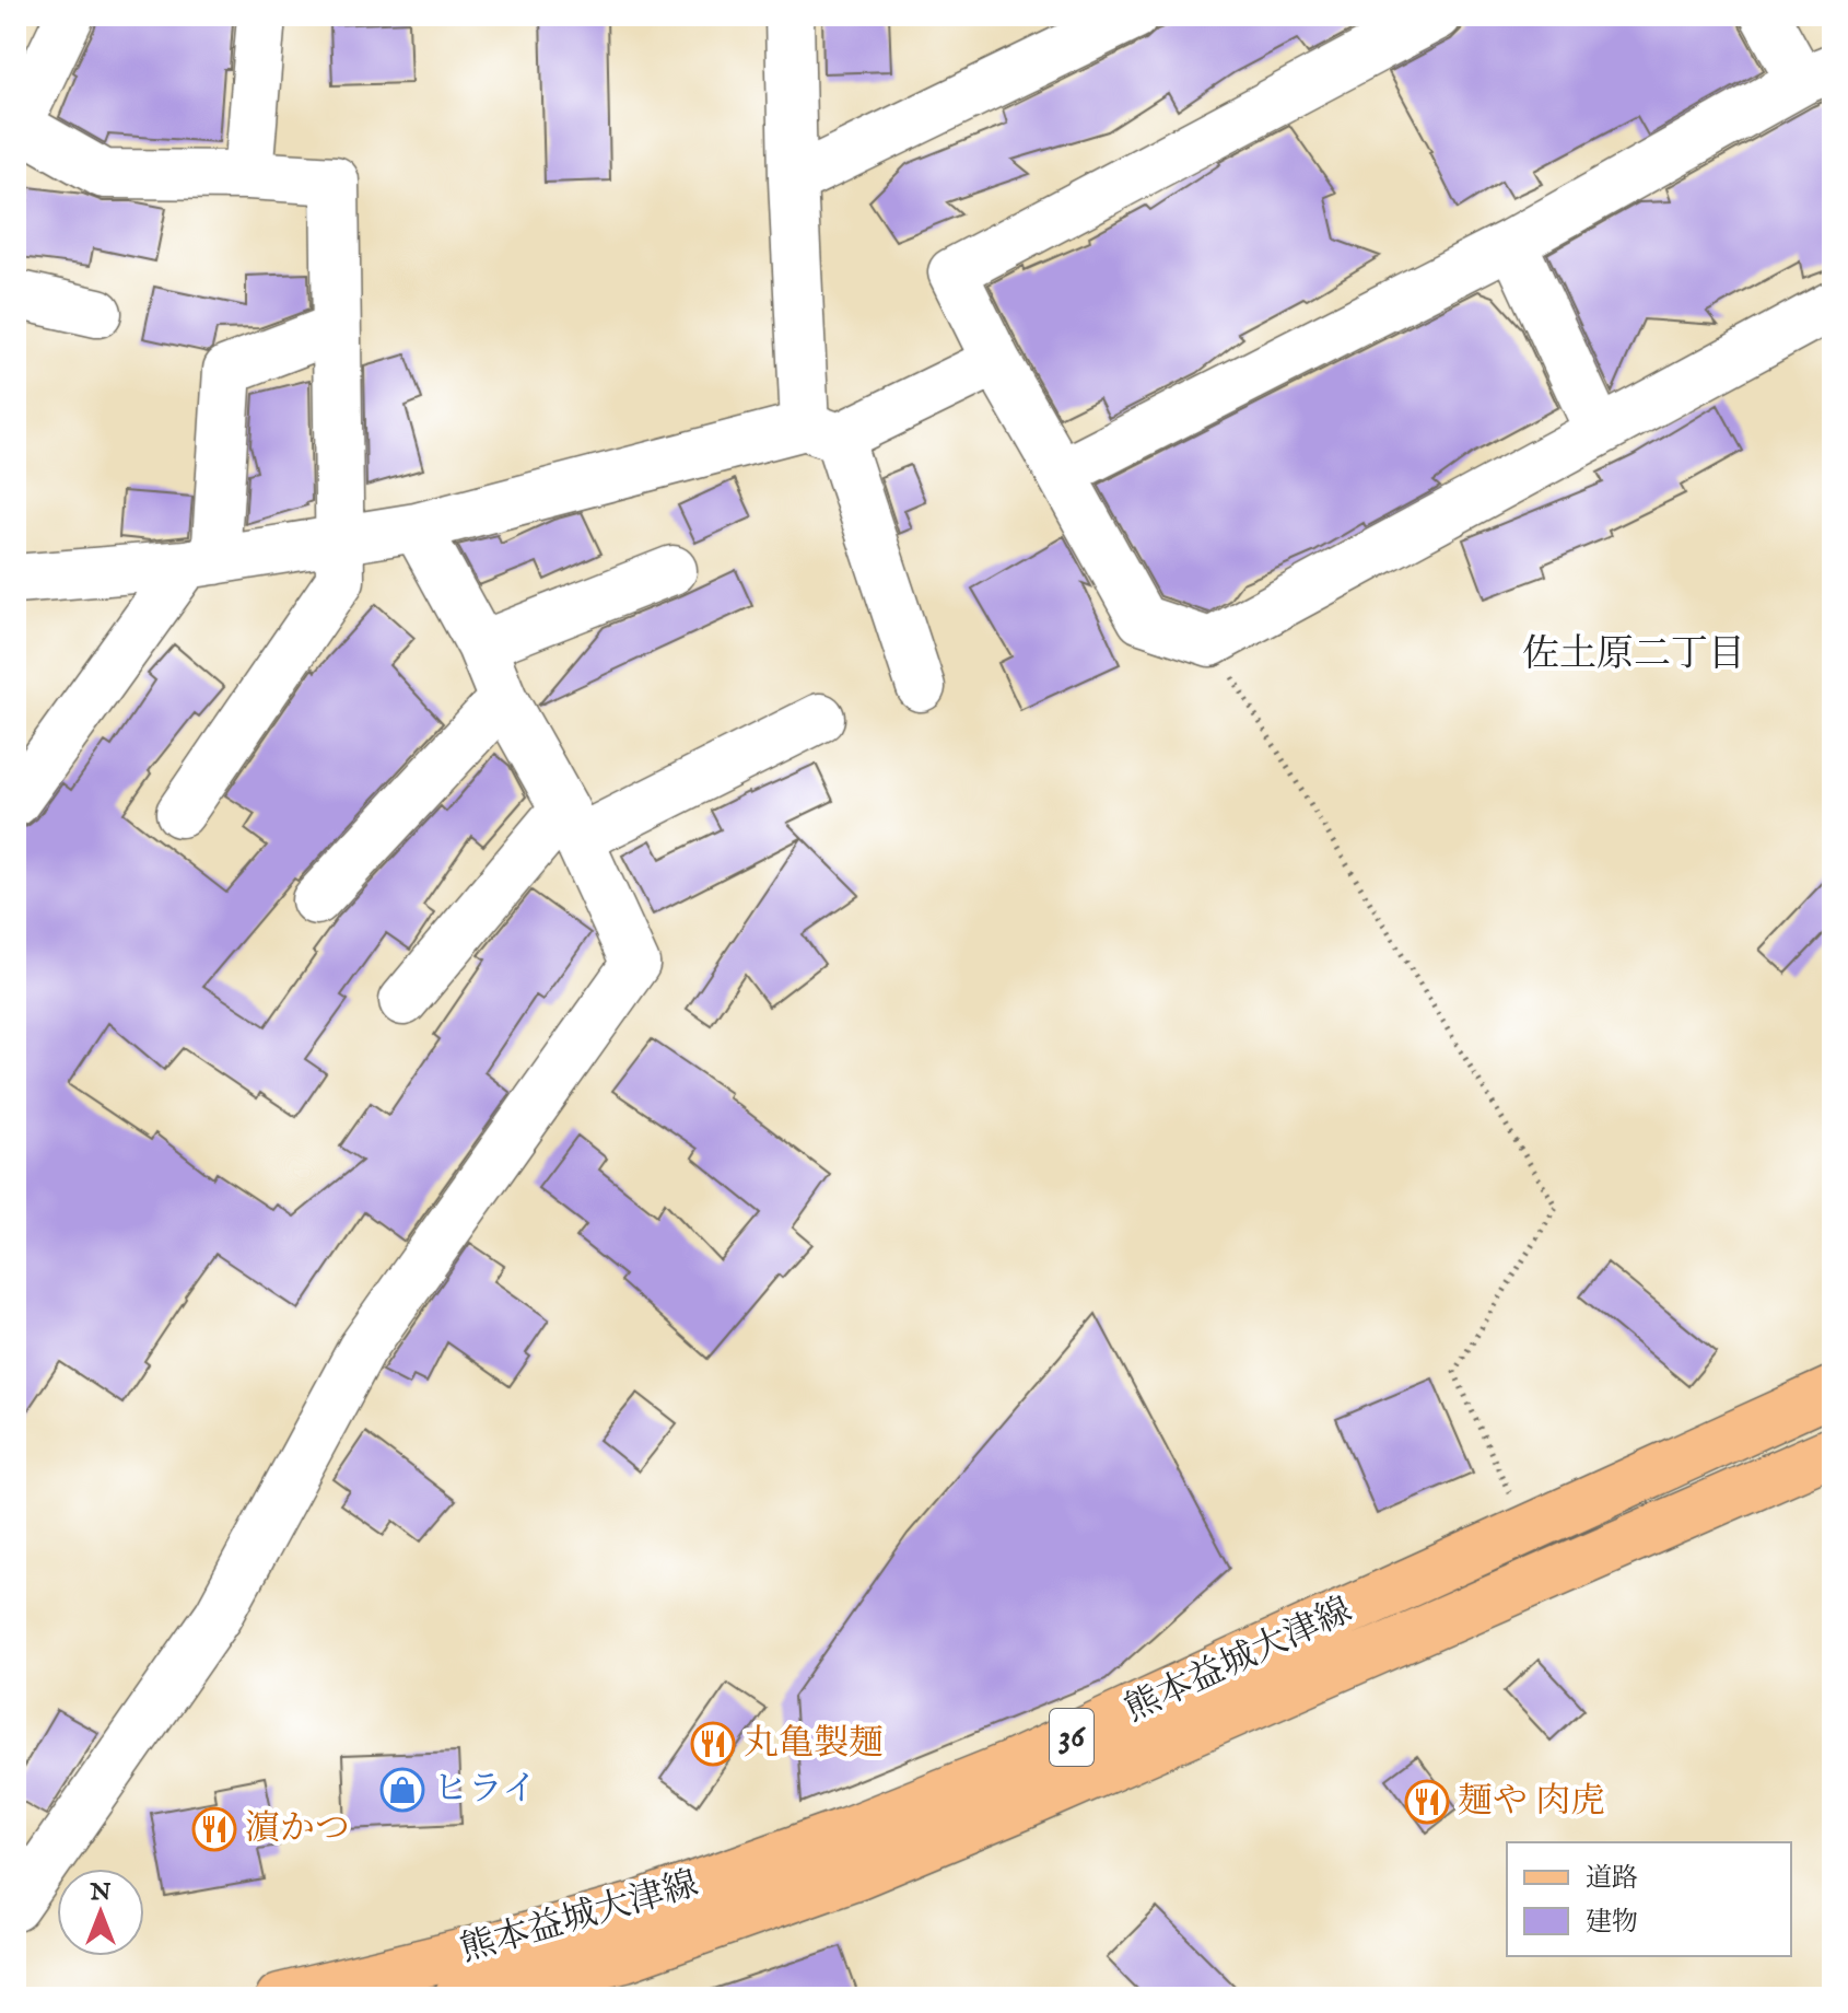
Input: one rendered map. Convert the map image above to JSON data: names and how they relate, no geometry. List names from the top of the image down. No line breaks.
{"streets":{"main road":["熊本益城大津線","36"]},"districts":["佐土原二丁目"],"places":{"restaurant":["丸亀製麺","麺や 肉虎","濵かつ"],"shop":["ヒライ"]},"legend":["道路","建物"],"north":"top"}
